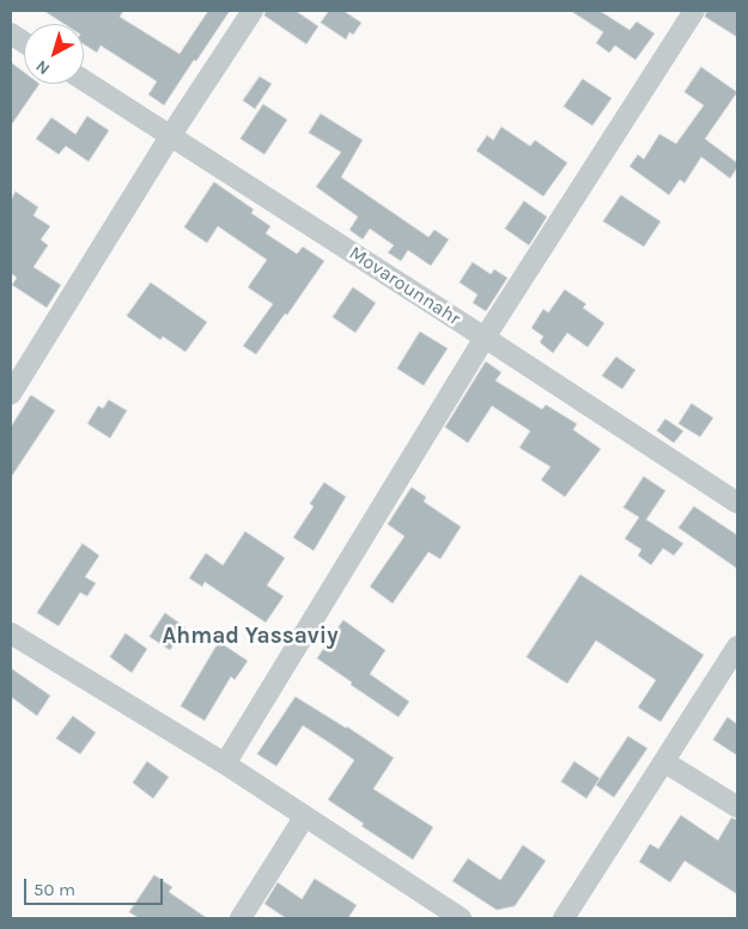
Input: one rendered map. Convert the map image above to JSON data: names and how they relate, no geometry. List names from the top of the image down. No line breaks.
{"streets":{"street":["Movarounnahr"]},"districts":["Ahmad Yassaviy"],"scale_bar":"50 m","north":"bottom left"}
